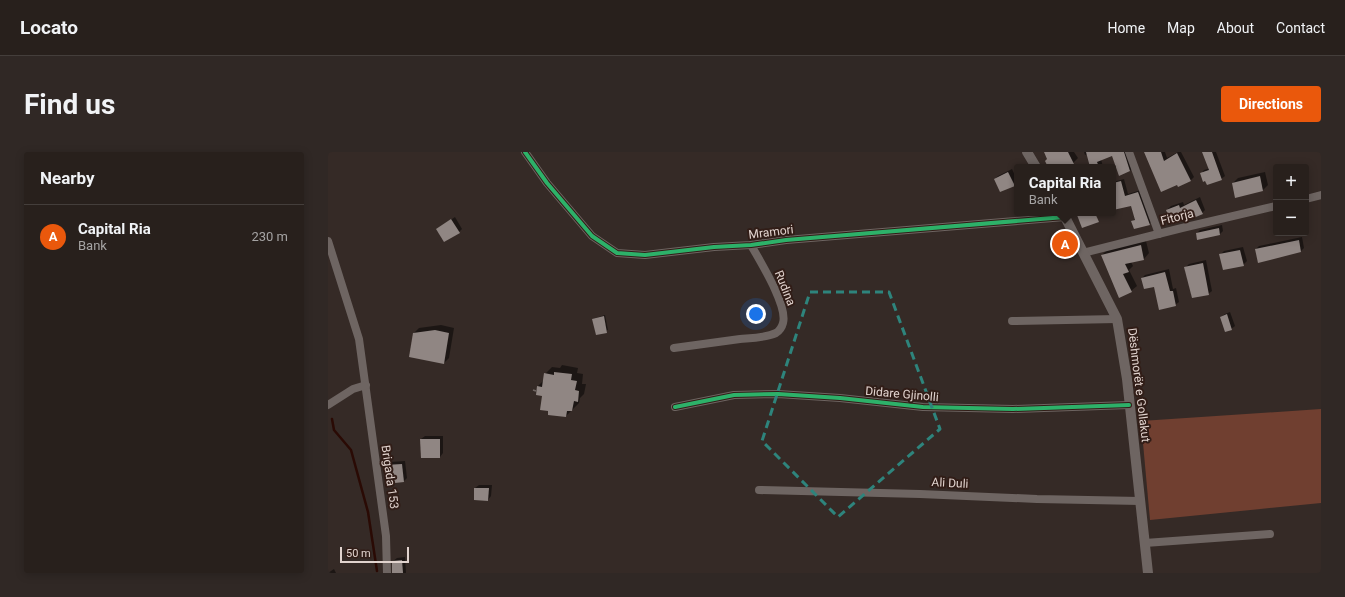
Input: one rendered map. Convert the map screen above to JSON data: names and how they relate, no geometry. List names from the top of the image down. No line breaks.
{"streets":{"street":["Fitorja","Mramori","Rudina","Dëshmorët e Gollakut","Didare Gjinolli","Brigada 153","Ali Duli"]},"crossings":[["Fitorja","Dëshmorët e Gollakut"],["Mramori","Rudina"],["Dëshmorët e Gollakut","Didare Gjinolli"],["Dëshmorët e Gollakut","Ali Duli"]],"scale_bar":"50 m","page":{"header":"Locato","nav":["Home","Map","About","Contact"],"buttons":"Directions","title":"Find us","heading":"Nearby","map_buttons":["+","−"],"popup":["Capital Ria","Bank"],"list":[{"mark":"A","name":"Capital Ria","note":"Bank","value":"230 m"}],"pins":"A","scale":"50 m"}}
